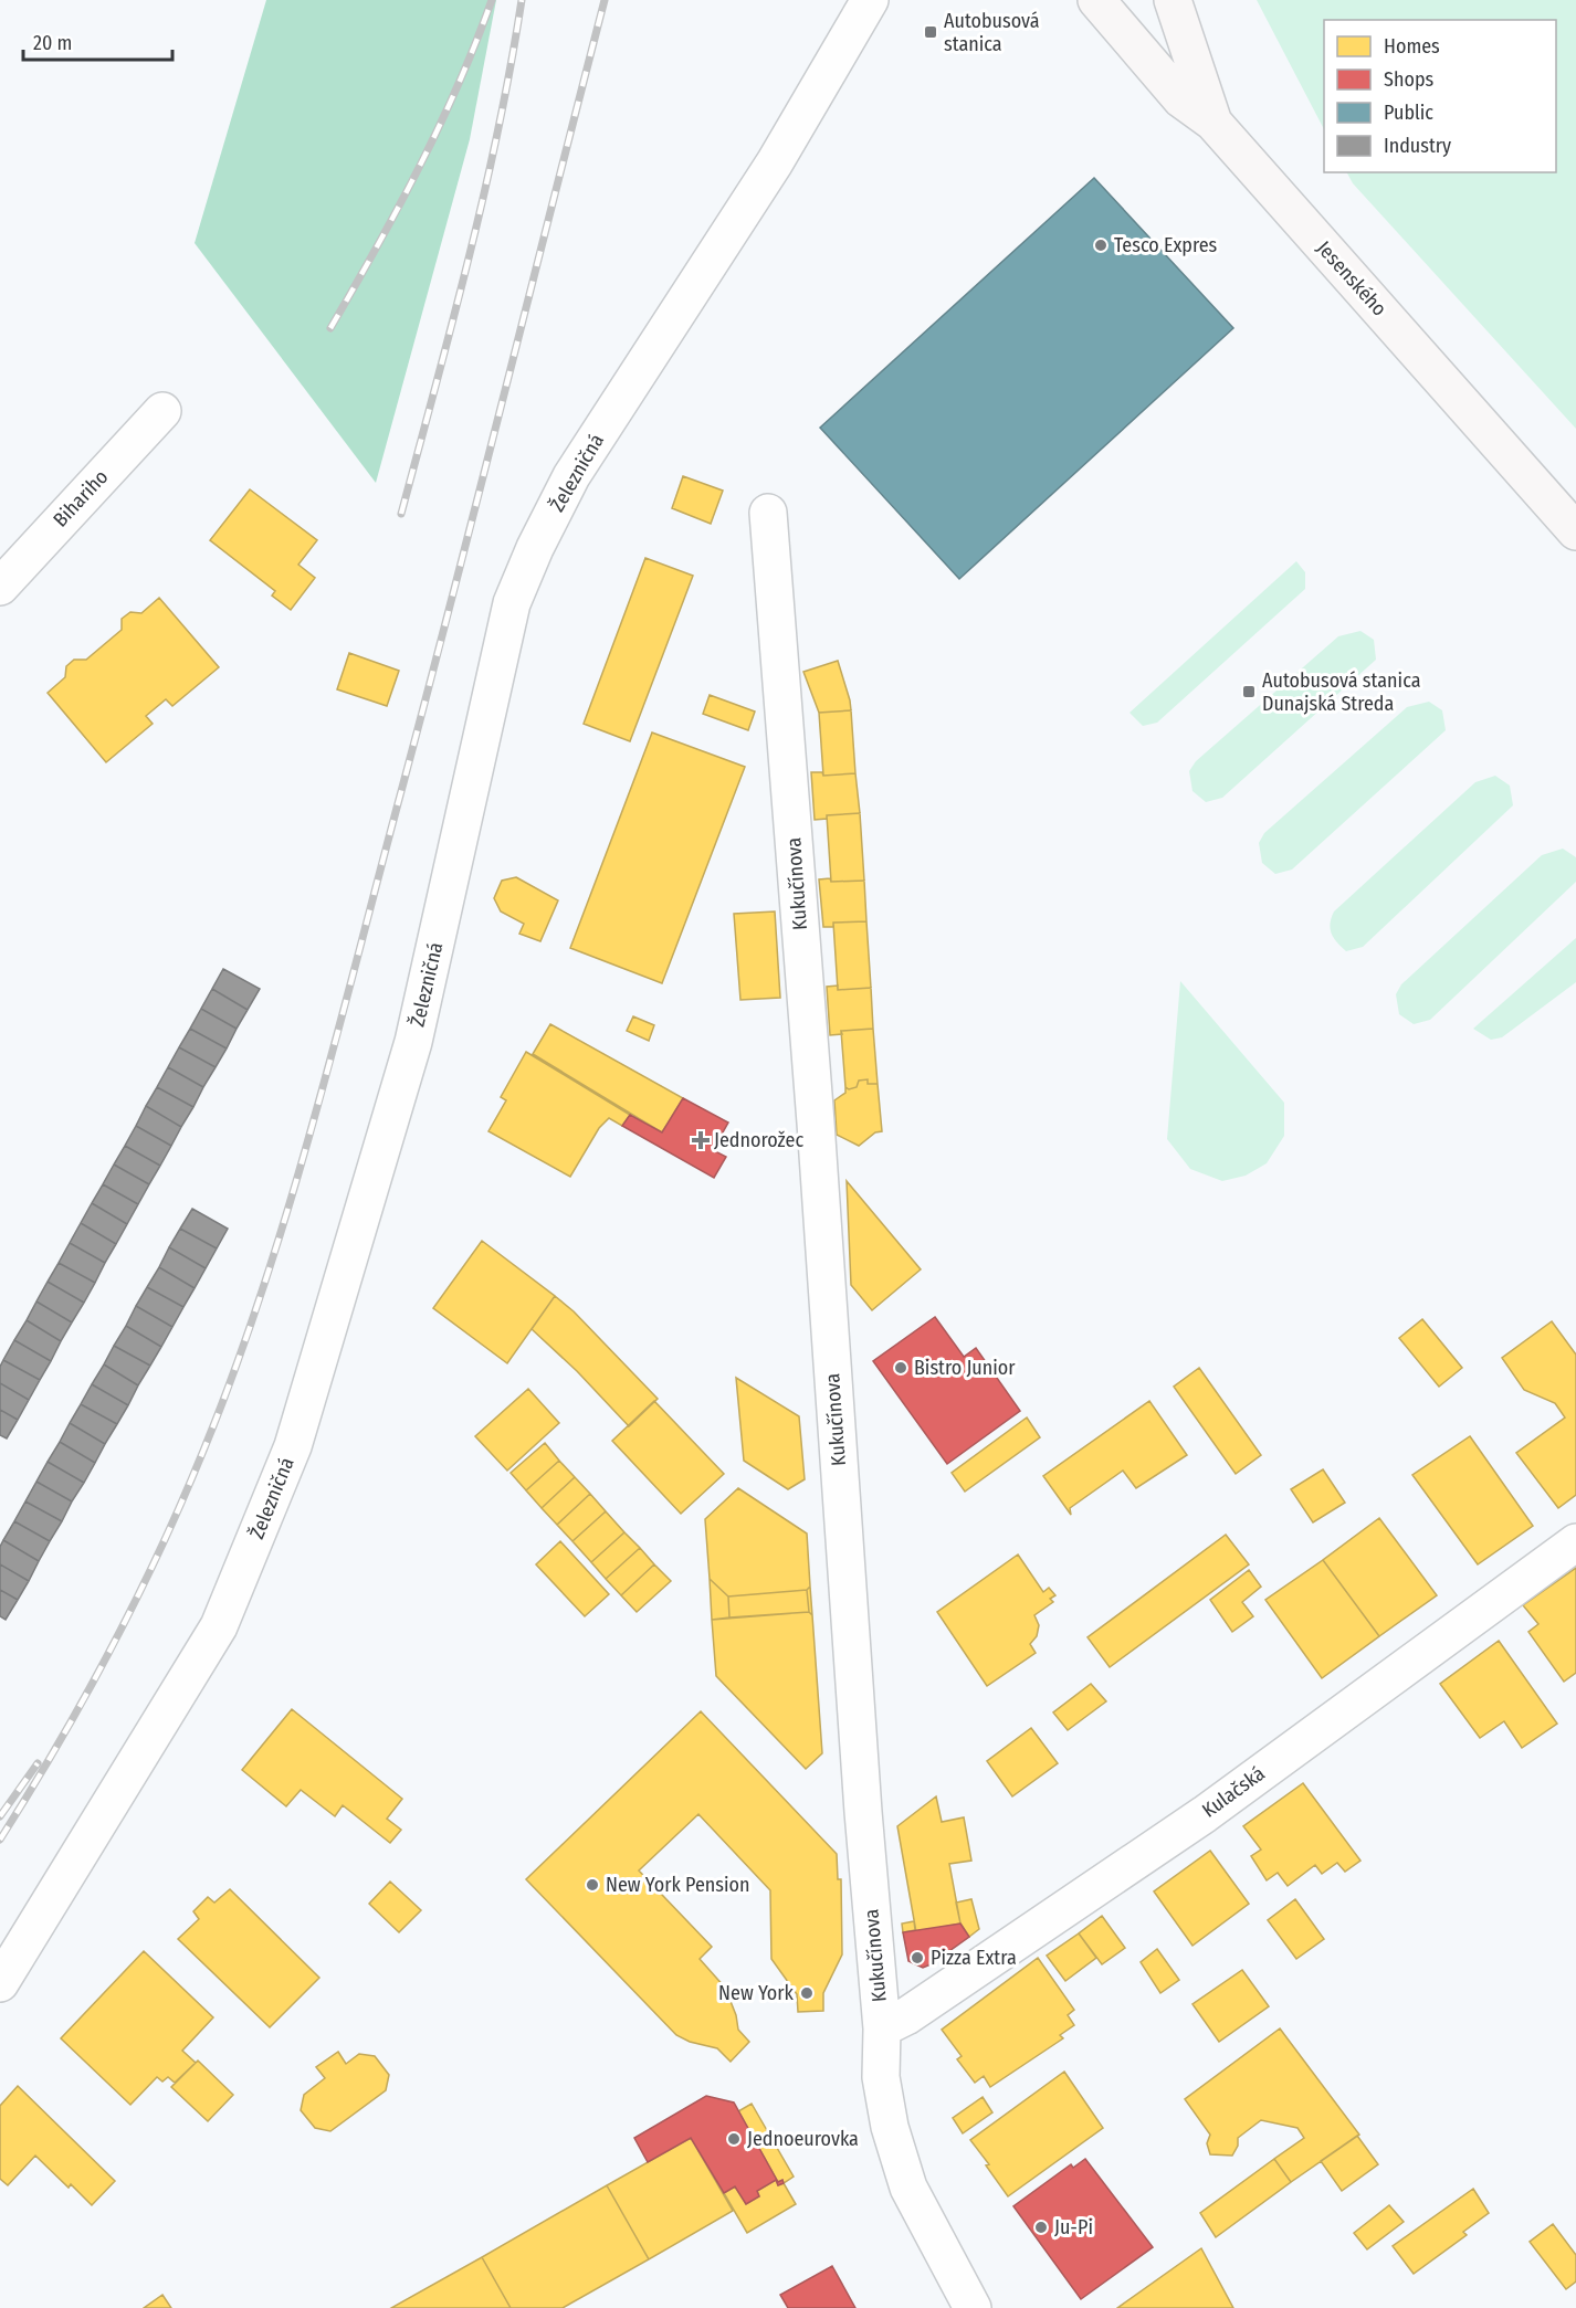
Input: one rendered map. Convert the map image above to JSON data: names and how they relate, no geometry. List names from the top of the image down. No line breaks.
{"streets":{"street":["Jesenského","Železničná","Bihariho","Kukučínova","Kulačská"]},"crossings":[["Kukučínova","Kulačská"]],"places":{"transit":["Autobusová stanica","Autobusová stanica Dunajská Streda"],"other":["Tesco Expres","Bistro Junior","New York Pension","Pizza Extra","New York","Jednoeurovka","Ju-Pi"],"health":["Jednorožec"]},"legend":["Homes","Shops","Public","Industry"],"scale_bar":"20 m"}
